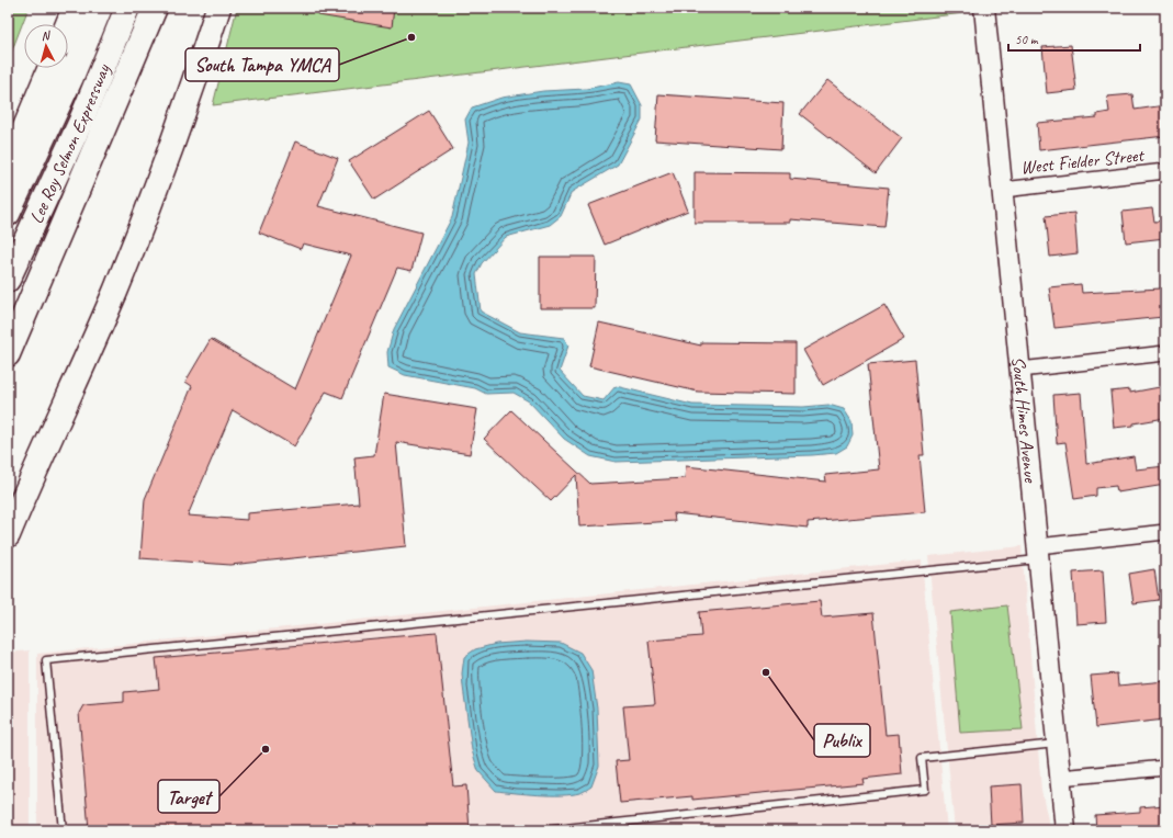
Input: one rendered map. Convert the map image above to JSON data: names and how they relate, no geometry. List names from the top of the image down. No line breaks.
{"streets":{"highway":["Lee Roy Selmon Expressway"],"street":["West Fielder Street","South Himes Avenue"]},"crossings":[["West Fielder Street","South Himes Avenue"]],"places":["South Tampa YMCA","Publix","Target"],"scale_bar":"50 m","north":"top"}
